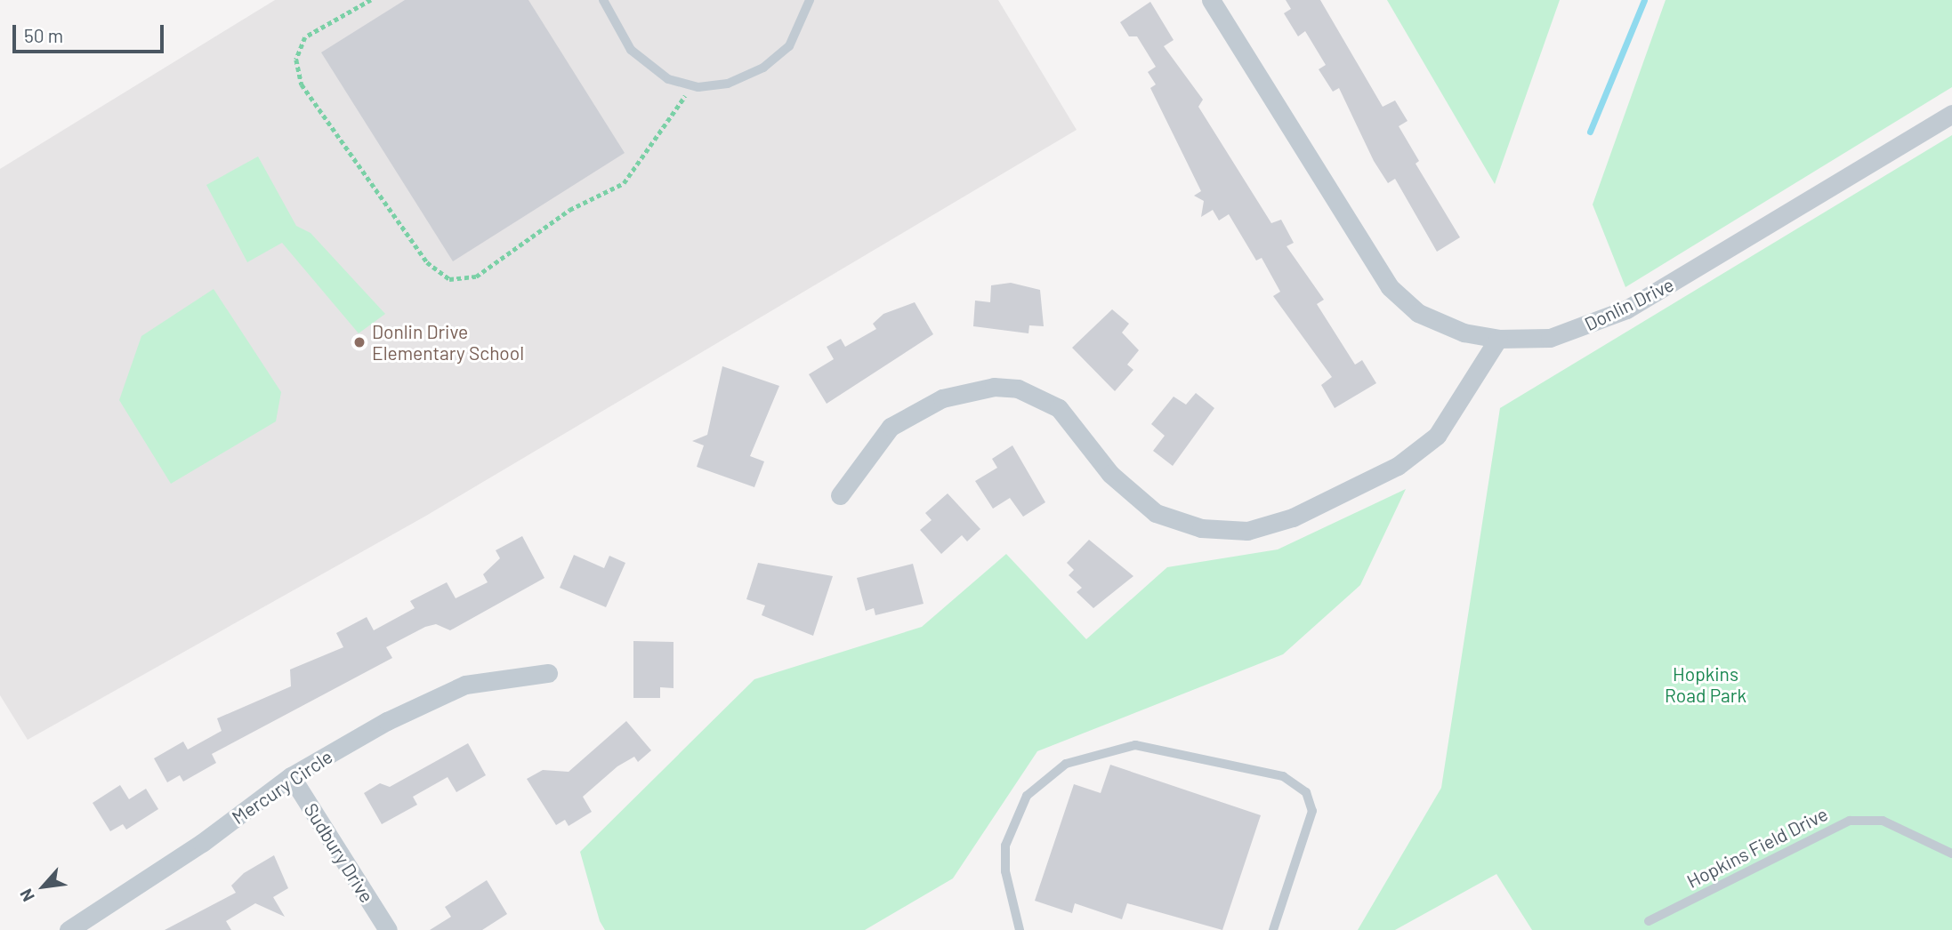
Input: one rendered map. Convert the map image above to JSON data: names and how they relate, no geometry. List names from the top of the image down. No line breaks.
{"streets":{"street":["Donlin Drive","Mercury Circle","Sudbury Drive"],"lane":["Hopkins Field Drive"]},"crossings":[["Mercury Circle","Sudbury Drive"]],"parks":["Hopkins Road Park"],"places":["Donlin Drive Elementary School"],"scale_bar":"50 m","north":"bottom left"}
